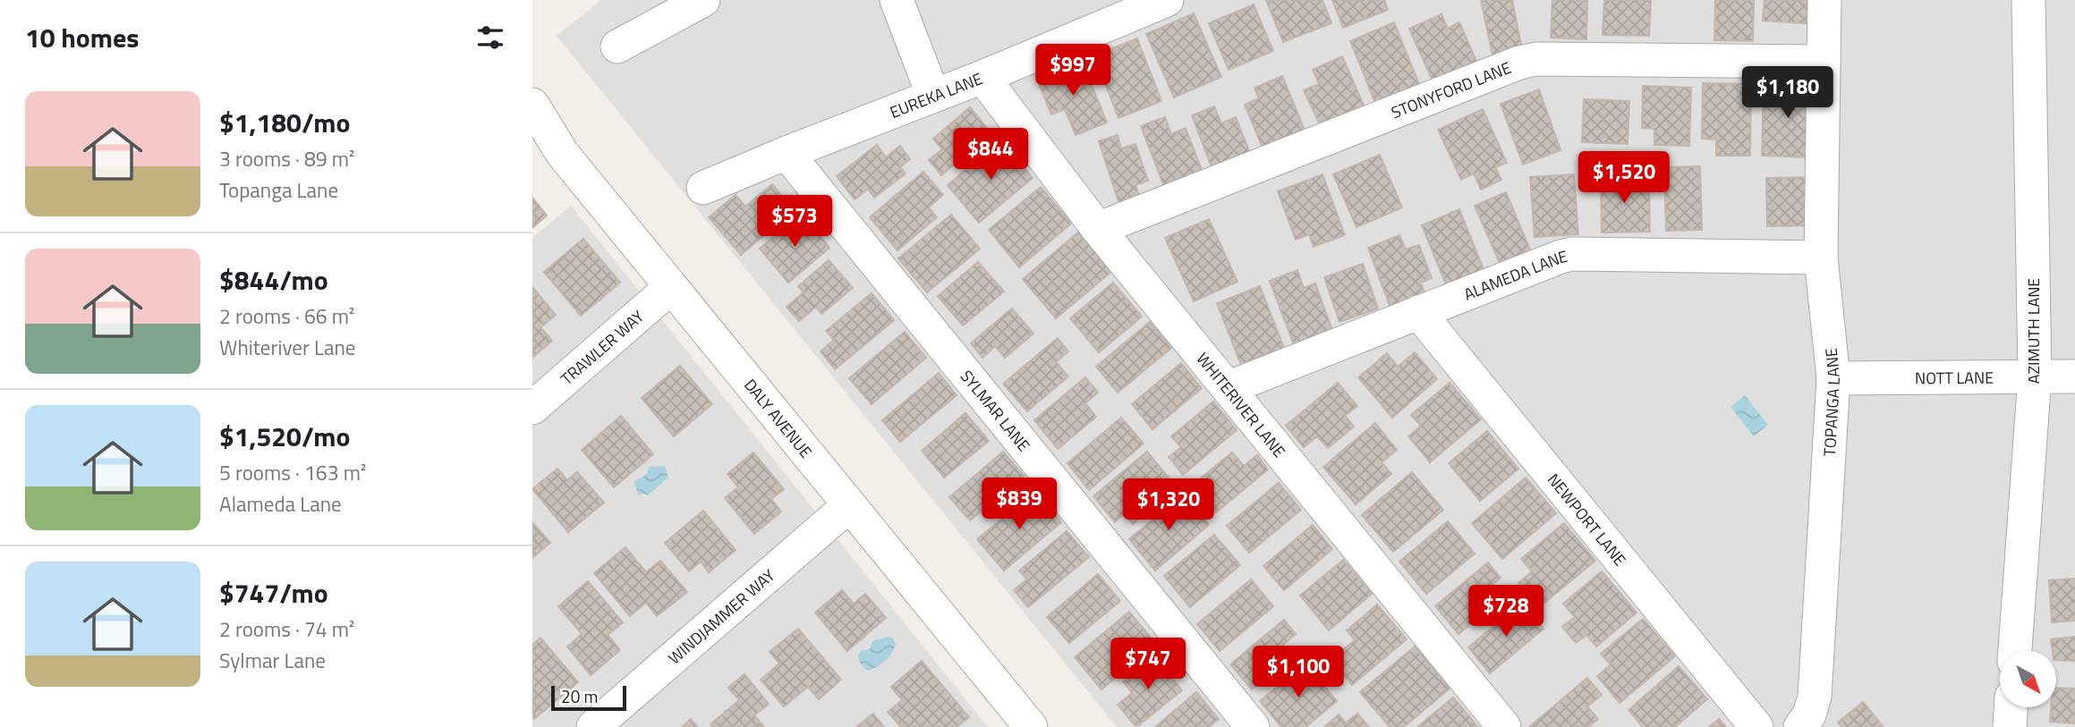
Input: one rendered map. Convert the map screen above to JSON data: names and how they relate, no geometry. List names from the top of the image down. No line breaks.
{"streets":{"street":["STONYFORD LANE","EUREKA LANE","ALAMEDA LANE","AZIMUTH LANE","TRAWLER WAY","NOTT LANE","TOPANGA LANE","WHITERIVER LANE","SYLMAR LANE","DALY AVENUE","NEWPORT LANE","WINDJAMMER WAY"]},"crossings":[["STONYFORD LANE","TOPANGA LANE"],["STONYFORD LANE","WHITERIVER LANE"],["EUREKA LANE","WHITERIVER LANE"],["EUREKA LANE","SYLMAR LANE"],["ALAMEDA LANE","TOPANGA LANE"],["ALAMEDA LANE","WHITERIVER LANE"],["ALAMEDA LANE","NEWPORT LANE"],["AZIMUTH LANE","NOTT LANE"],["TRAWLER WAY","DALY AVENUE"],["NOTT LANE","TOPANGA LANE"],["DALY AVENUE","WINDJAMMER WAY"]],"scale_bar":"20 m","north":"bottom right","page":{"heading":"10 homes","price":["$997","$1,180","$844","$1,520","$573","$839","$1,320","$728","$747","$1,100"],"list":[{"name":"$1,180/mo","note":"3 rooms · 89 m² · Topanga Lane"},{"name":"$844/mo","note":"2 rooms · 66 m² · Whiteriver Lane"},{"name":"$1,520/mo","note":"5 rooms · 163 m² · Alameda Lane"},{"name":"$747/mo","note":"2 rooms · 74 m² · Sylmar Lane"}],"scale":"20 m"}}
